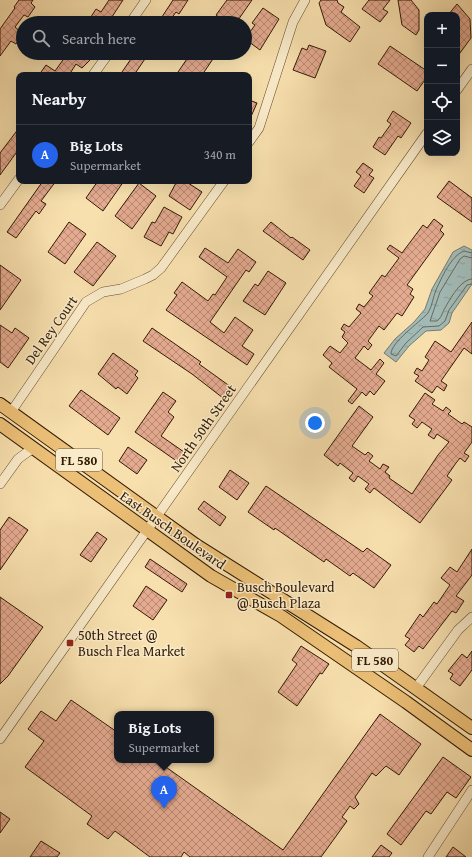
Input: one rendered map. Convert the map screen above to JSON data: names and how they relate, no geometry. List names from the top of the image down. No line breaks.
{"streets":{"main road":["FL 580","East Busch Boulevard"],"street":["Del Rey Court","North 50th Street"]},"crossings":[["Del Rey Court","East Busch Boulevard"],["North 50th Street","East Busch Boulevard"]],"places":{"transit":["Busch Boulevard @ Busch Plaza","50th Street @ Busch Flea Market"]},"page":{"map_buttons":["+","−"],"search":"Search here","heading":"Nearby","list":[{"mark":"A","name":"Big Lots","note":"Supermarket","value":"340 m"}],"popup":["Big Lots","Supermarket"],"pins":"A"}}
